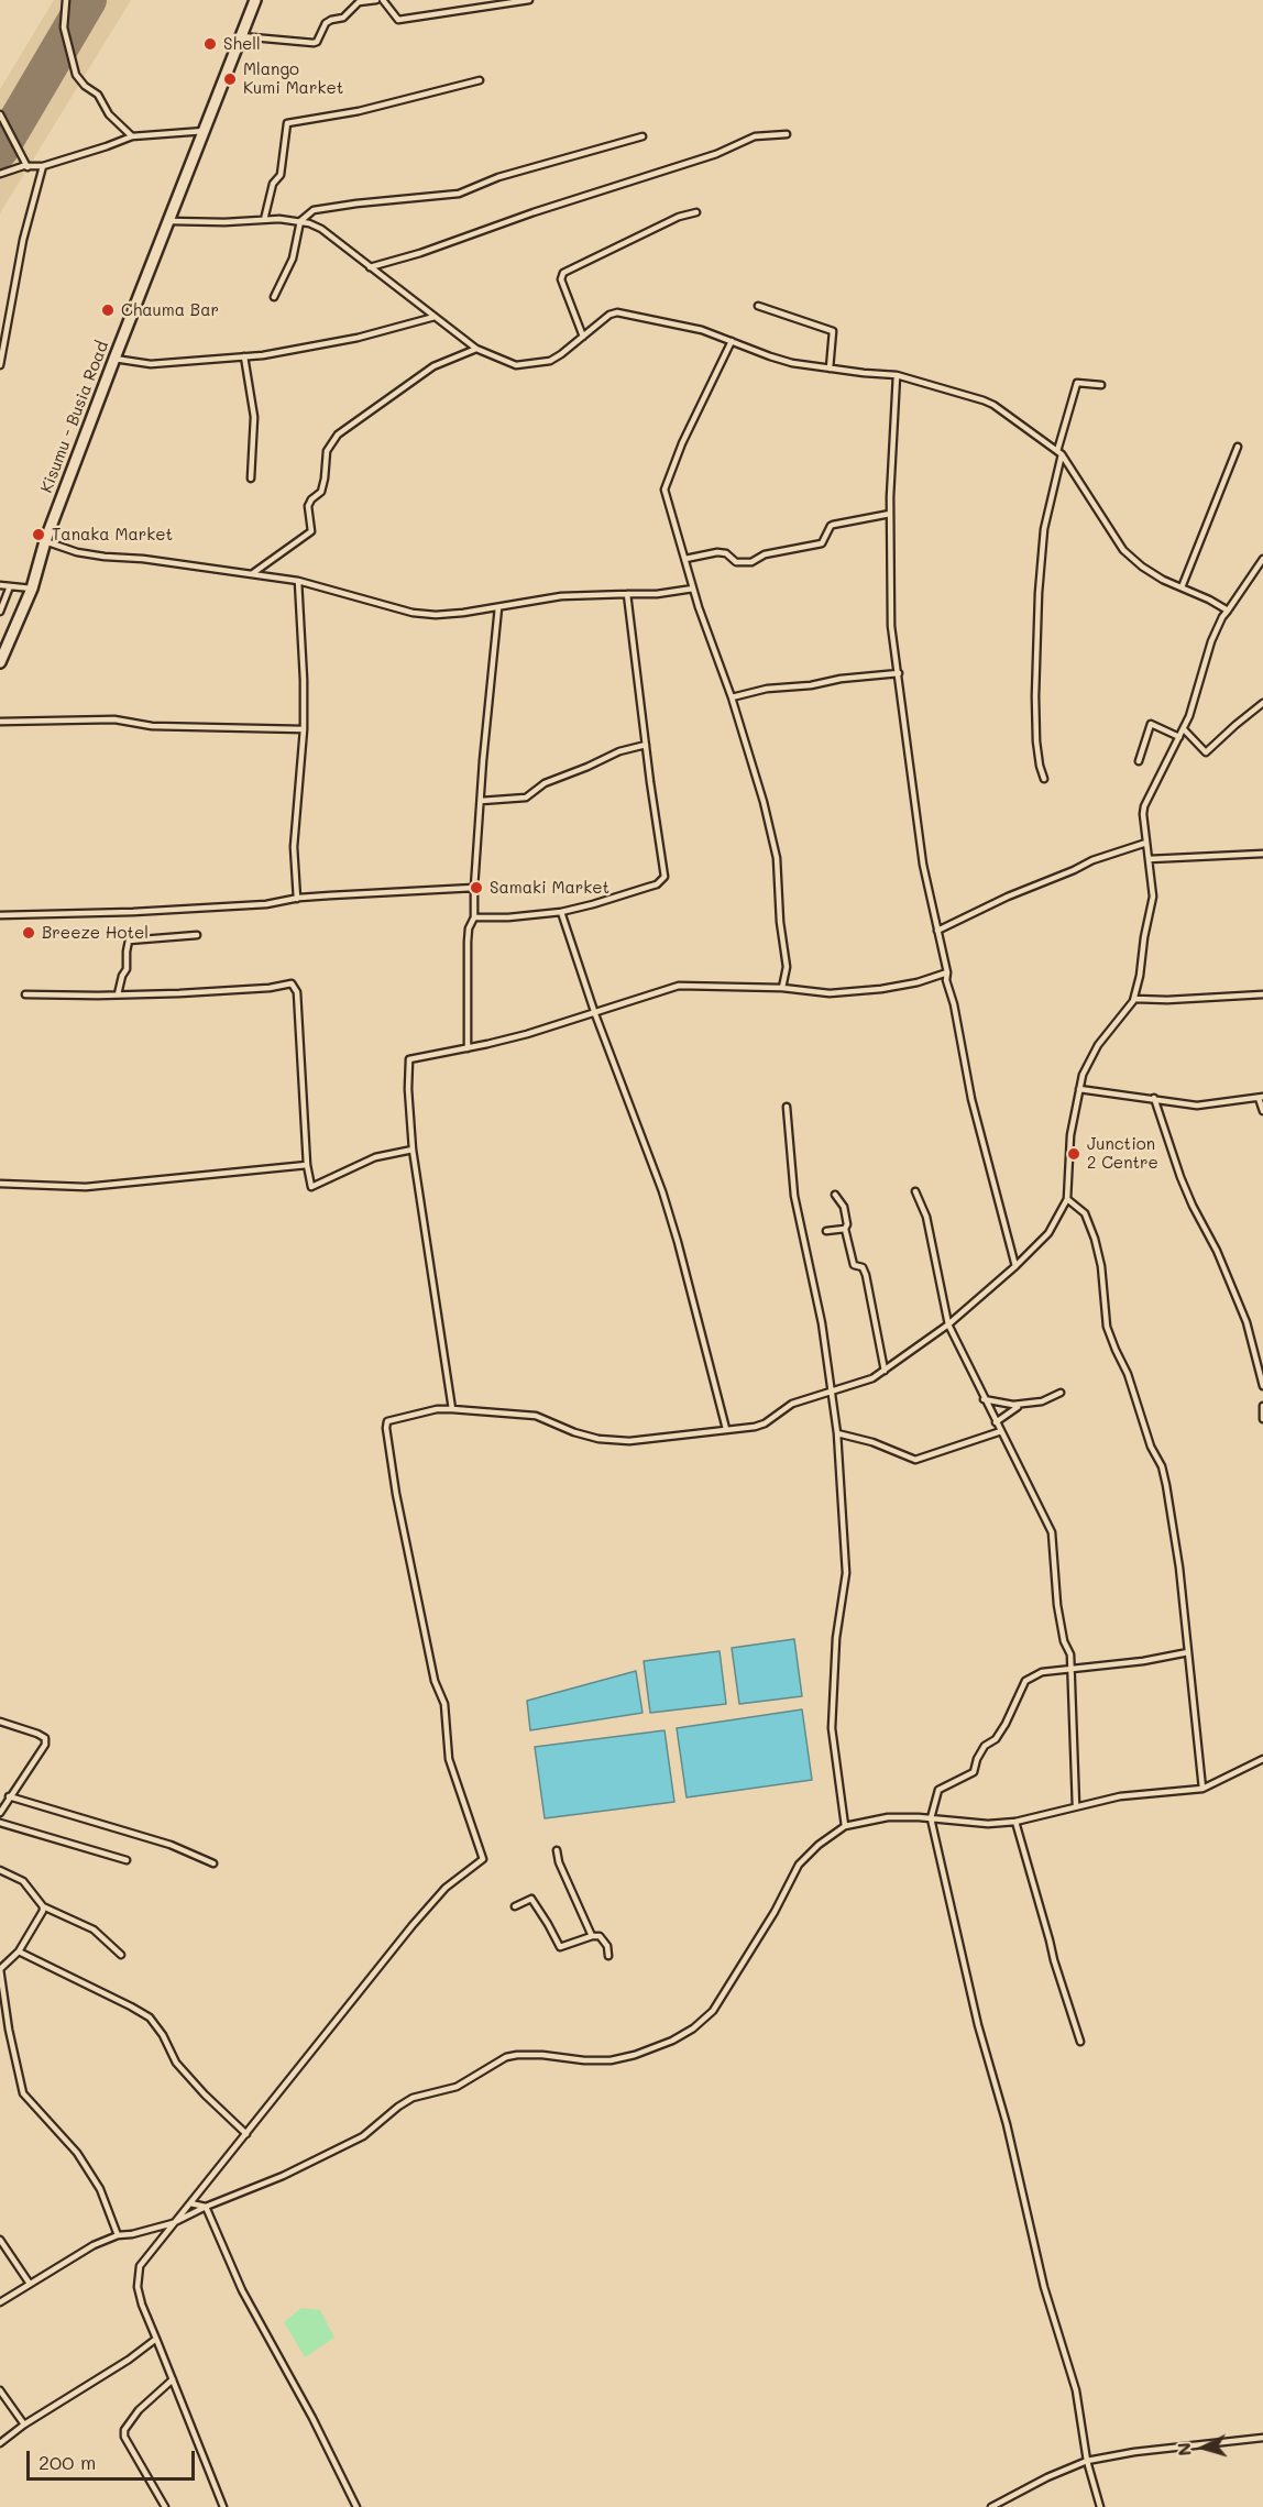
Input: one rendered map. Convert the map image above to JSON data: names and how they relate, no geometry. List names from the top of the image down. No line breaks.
{"streets":{"highway":["Kisumu - Busia Road"]},"places":["Shell","Mlango Kumi Market","Chauma Bar","Tanaka Market","Samaki Market","Breeze Hotel","Junction 2 Centre"],"scale_bar":"200 m","north":"left"}
